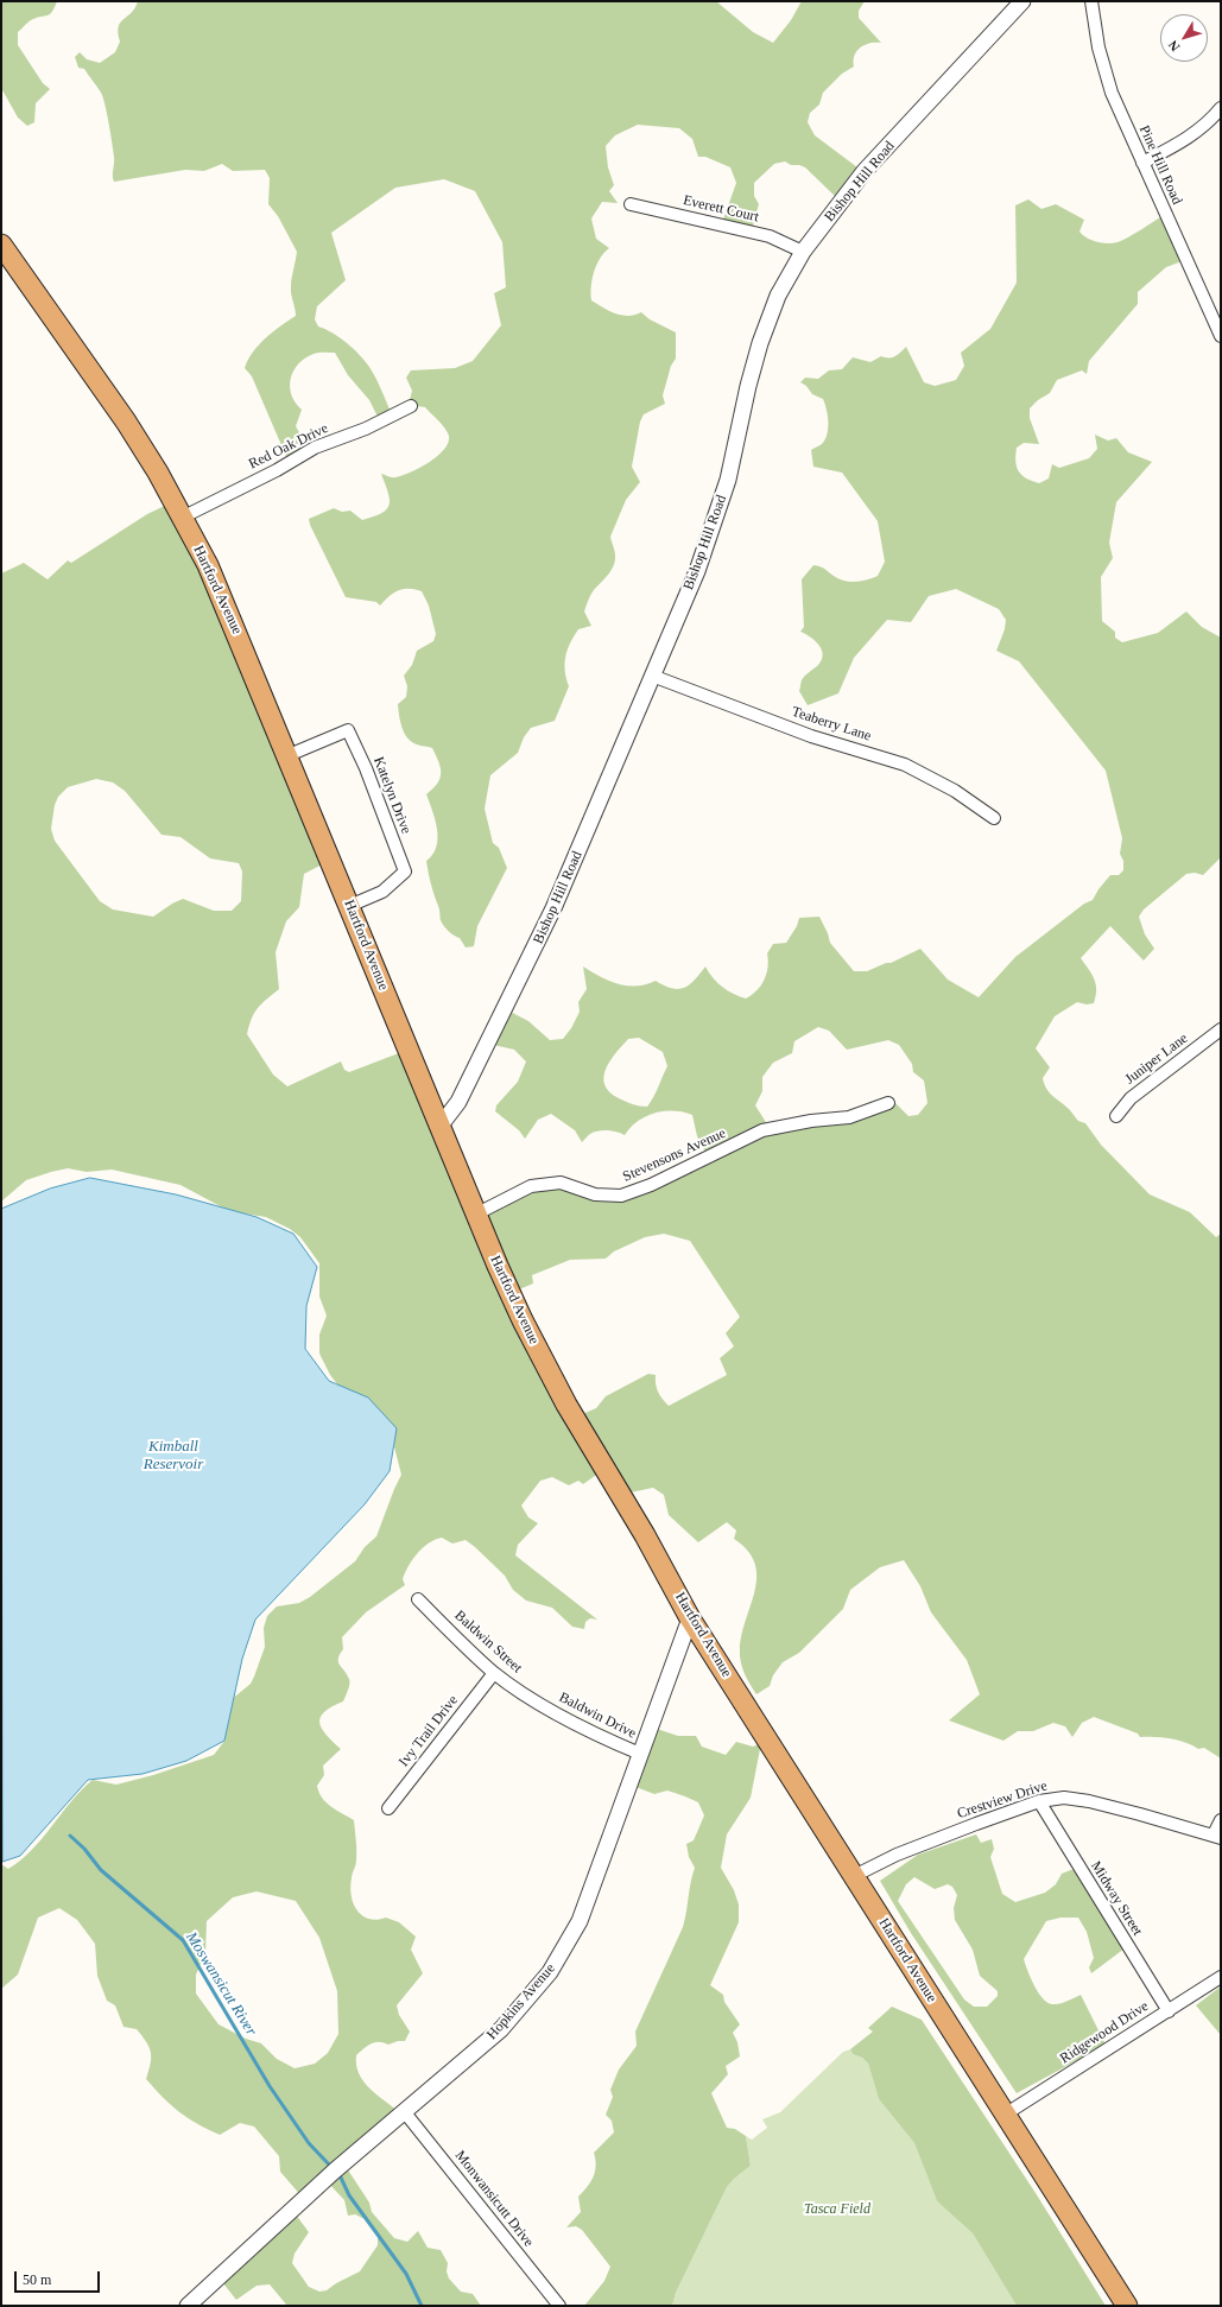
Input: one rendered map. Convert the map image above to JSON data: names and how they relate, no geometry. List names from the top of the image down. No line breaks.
{"streets":{"highway":["Hartford Avenue"],"street":["Pine Hill Road","Bishop Hill Road","Everett Court","Red Oak Drive","Teaberry Lane","Katelyn Drive","Juniper Lane","Stevensons Avenue","Baldwin Street","Baldwin Drive","Ivy Trail Drive","Crestview Drive","Midway Street","Hopkins Avenue","Ridgewood Drive","Monwansicutt Drive"]},"crossings":[["Bishop Hill Road","Everett Court"],["Bishop Hill Road","Hartford Avenue"],["Bishop Hill Road","Teaberry Lane"],["Red Oak Drive","Hartford Avenue"],["Hartford Avenue","Katelyn Drive"],["Hartford Avenue","Stevensons Avenue"],["Hartford Avenue","Crestview Drive"],["Hartford Avenue","Hopkins Avenue"],["Hartford Avenue","Ridgewood Drive"],["Baldwin Street","Baldwin Drive"],["Baldwin Street","Ivy Trail Drive"],["Baldwin Drive","Hopkins Avenue"],["Crestview Drive","Midway Street"],["Midway Street","Ridgewood Drive"],["Hopkins Avenue","Monwansicutt Drive"]],"water":["Kimball Reservoir","Moswansicut River"],"parks":["Tasca Field"],"scale_bar":"50 m","north":"bottom left"}
